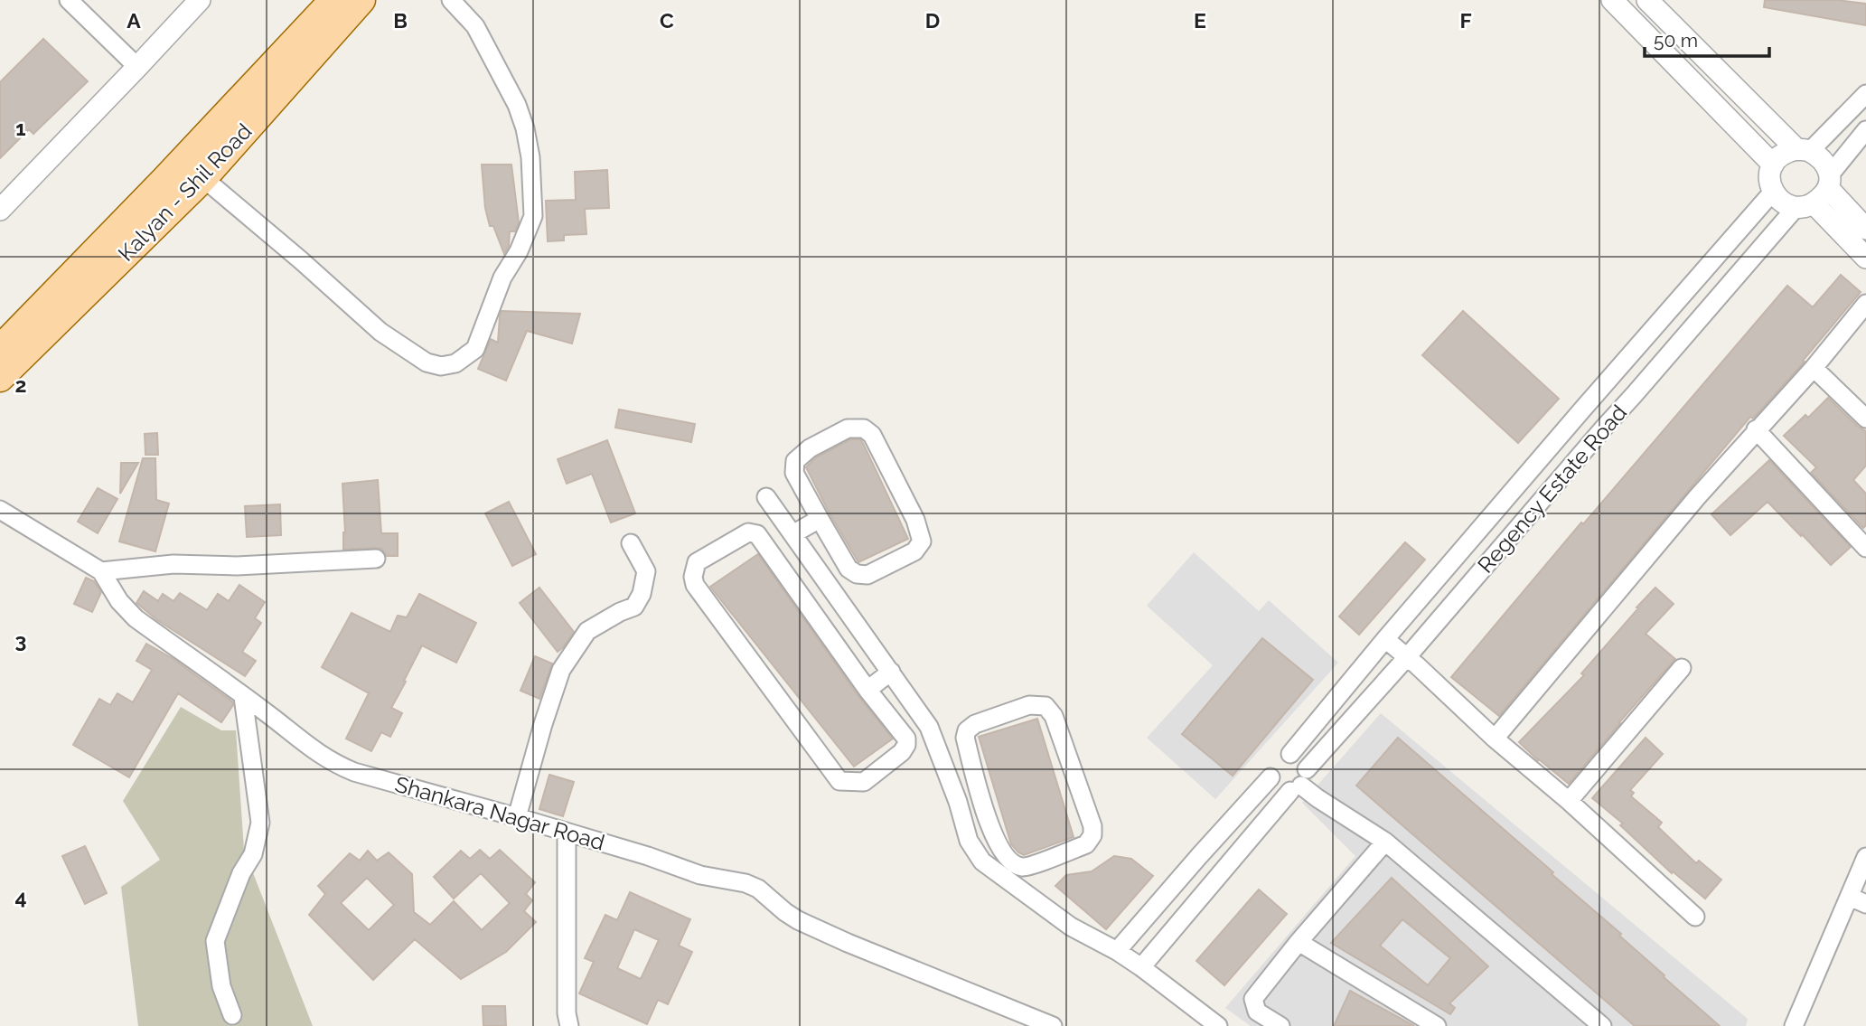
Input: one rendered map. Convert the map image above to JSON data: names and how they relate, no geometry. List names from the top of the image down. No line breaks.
{"streets":{"main road":["Kalyan - Shil Road"],"street":["Regency Estate Road","Shankara Nagar Road"]},"scale_bar":"50 m","grid":{"columns":["A","B","C","D","E","F"],"rows":["1","2","3","4"]}}
